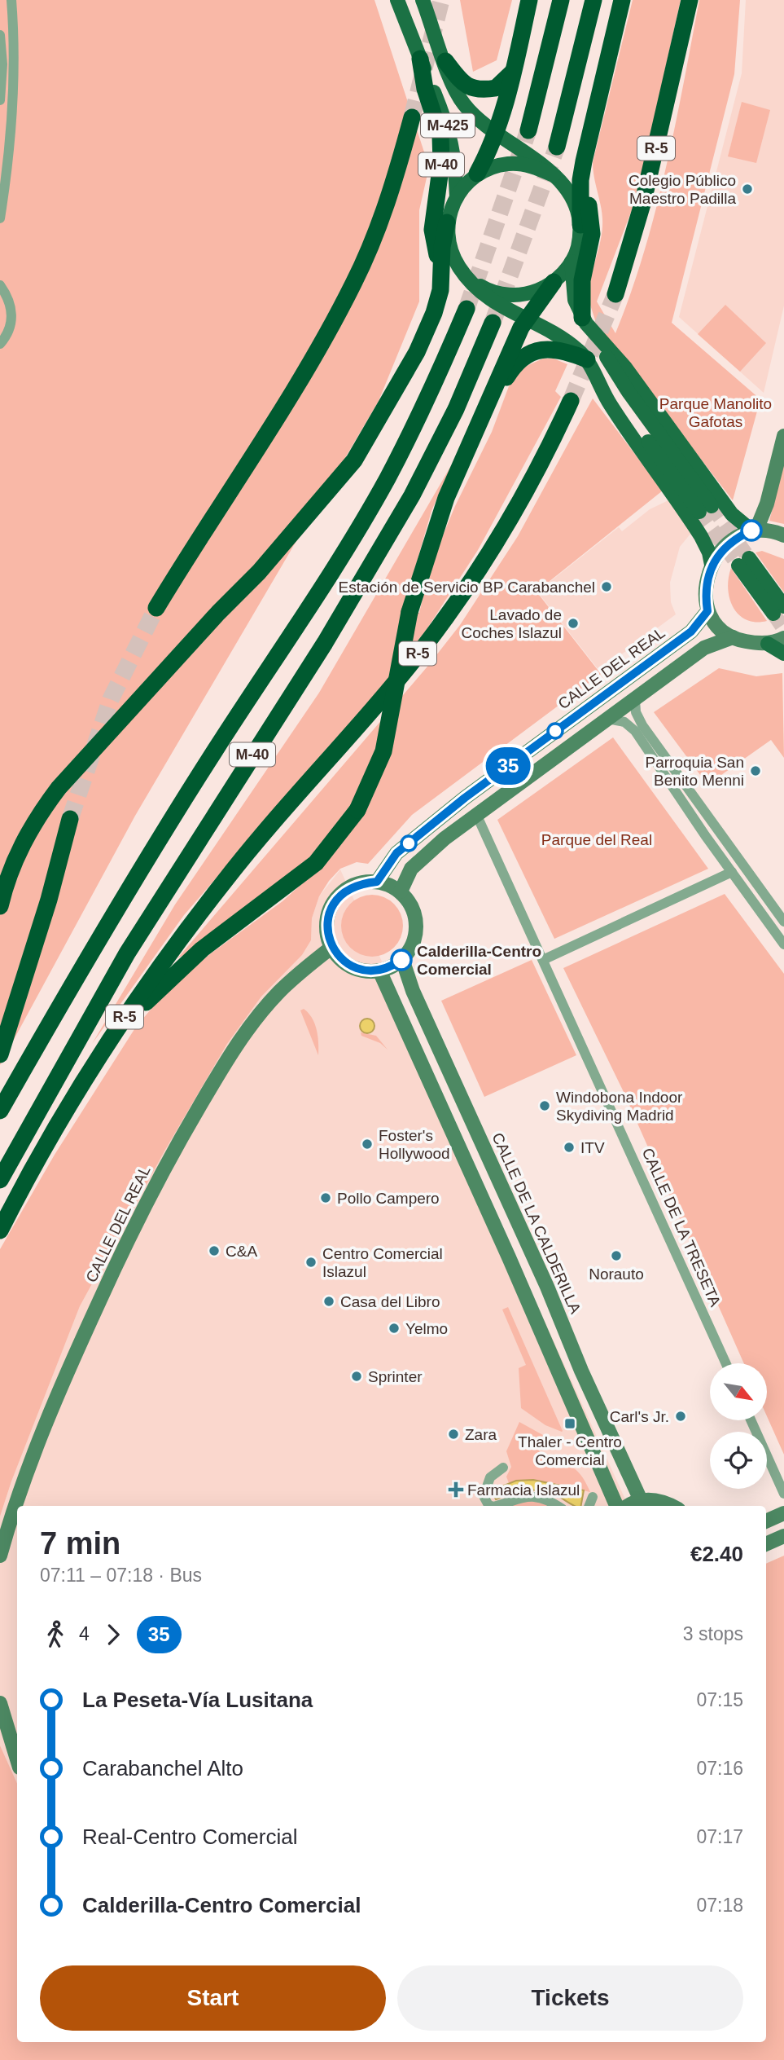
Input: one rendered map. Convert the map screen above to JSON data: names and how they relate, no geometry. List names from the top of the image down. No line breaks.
{"streets":{"highway":["M-425","R-5","M-40"],"street":["CALLE DEL REAL","CALLE DE LA CALDERILLA","CALLE DE LA TRESETA"]},"crossings":[["M-425","M-40"],["CALLE DEL REAL","CALLE DE LA CALDERILLA"]],"parks":["Parque Manolito Gafotas","Parque del Real"],"places":{"other":["Colegio Público Maestro Padilla","Estación de Servicio BP Carabanchel","Lavado de Coches Islazul","Parroquia San Benito Menni","Calderilla-Centro Comercial","Windobona Indoor Skydiving Madrid","Foster's Hollywood","ITV","Pollo Campero","C&A","Norauto","Centro Comercial Islazul","Casa del Libro","Yelmo","Sprinter","Carl's Jr.","Zara"],"transit":["Thaler - Centro Comercial"],"health":["Farmacia Islazul"]},"lines":["bus line 35"],"north":"bottom right","page":{"on_map":"35","heading":["7 min","07:11 – 07:18 · Bus","€2.40"],"legs":["4","35","3 stops"],"list":[{"name":"La Peseta-Vía Lusitana","value":"07:15"},{"name":"Carabanchel Alto","value":"07:16"},{"name":"Real-Centro Comercial","value":"07:17"},{"name":"Calderilla-Centro Comercial","value":"07:18"}],"buttons":["Start","Tickets"]}}
